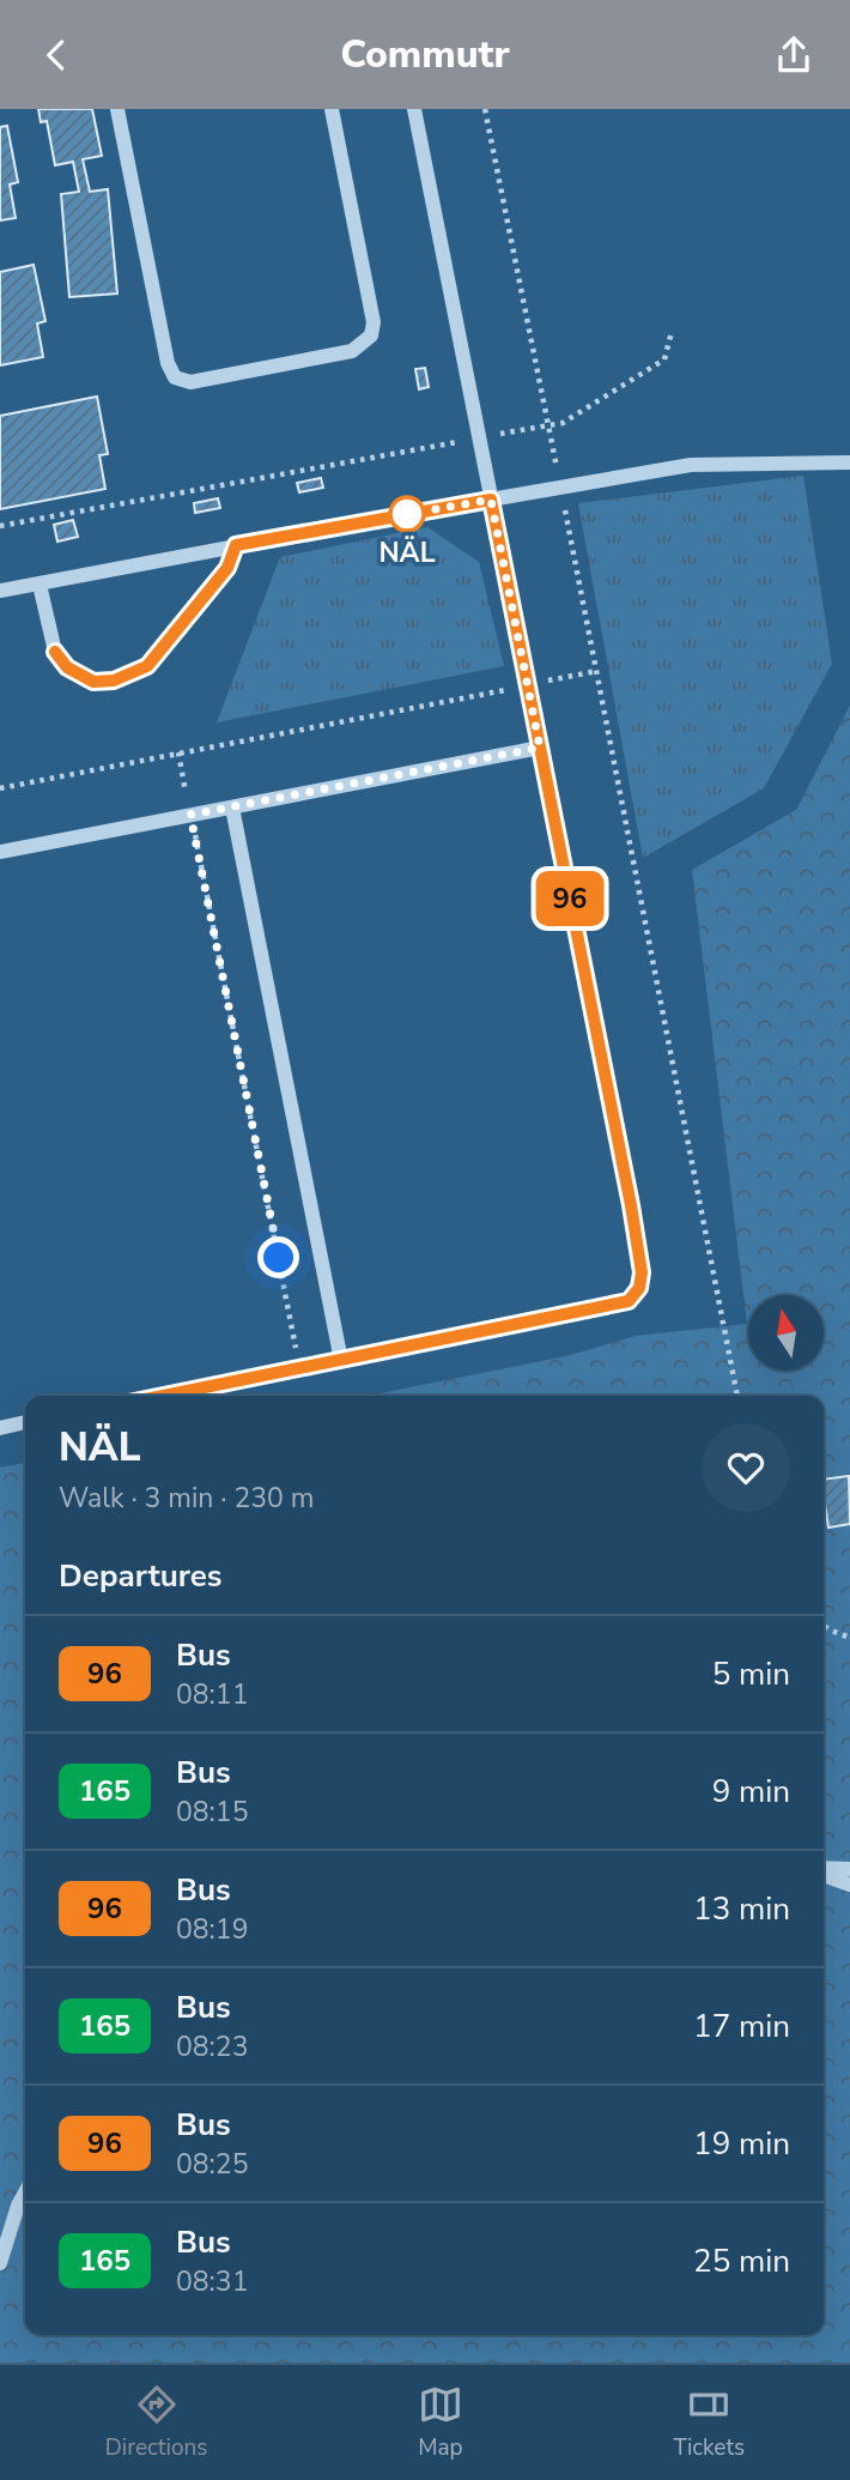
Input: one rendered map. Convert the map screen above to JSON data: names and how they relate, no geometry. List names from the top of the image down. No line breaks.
{"places":["NÄL"],"lines":["bus line 96"],"north":"top","page":{"header":"Commutr","on_map":"96","heading":[["NÄL","Walk · 3 min · 230 m"],"Departures"],"list":[{"mark":"96","name":"Bus","note":"08:11","value":"5 min"},{"mark":"165","name":"Bus","note":"08:15","value":"9 min"},{"mark":"96","name":"Bus","note":"08:19","value":"13 min"},{"mark":"165","name":"Bus","note":"08:23","value":"17 min"},{"mark":"96","name":"Bus","note":"08:25","value":"19 min"},{"mark":"165","name":"Bus","note":"08:31","value":"25 min"}],"tabs":["Directions","Map","Tickets"]}}
